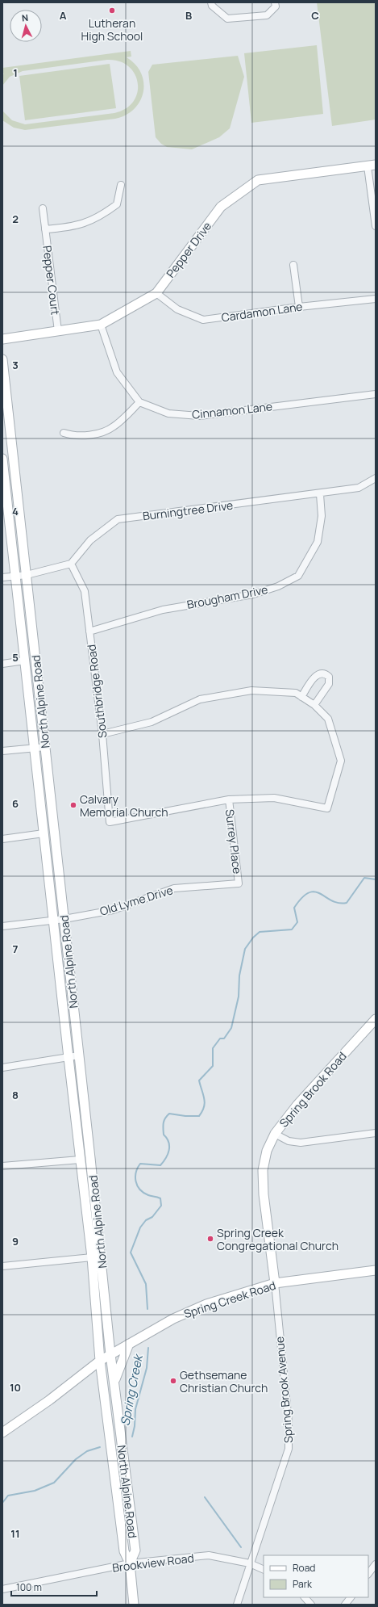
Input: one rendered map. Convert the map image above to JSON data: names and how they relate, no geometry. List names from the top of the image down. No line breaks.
{"streets":{"main road":["Pepper Drive","North Alpine Road","Spring Brook Road","Spring Creek Road"],"street":["Pepper Court","Cardamon Lane","Cinnamon Lane","Burningtree Drive","Brougham Drive","Southbridge Road","Surrey Place","Old Lyme Drive","Spring Brook Avenue","Brookview Road"]},"crossings":[["Pepper Drive","Pepper Court"],["Pepper Drive","Cardamon Lane"],["Burningtree Drive","Brougham Drive"],["Burningtree Drive","Southbridge Road"],["Brougham Drive","Southbridge Road"],["Southbridge Road","Surrey Place"],["North Alpine Road","Old Lyme Drive"],["North Alpine Road","Spring Creek Road"],["North Alpine Road","Brookview Road"],["Surrey Place","Old Lyme Drive"],["Spring Brook Road","Spring Creek Road"],["Spring Brook Road","Spring Brook Avenue"],["Spring Creek Road","Spring Brook Avenue"],["Spring Brook Avenue","Brookview Road"]],"water":["Spring Creek"],"places":["Lutheran High School","Calvary Memorial Church","Spring Creek Congregational Church","Gethsemane Christian Church"],"legend":["Road","Park"],"scale_bar":"100 m","north":"top","grid":{"columns":["A","B","C"],"rows":["1","2","3","4","5","6","7","8","9","10","11"]}}
